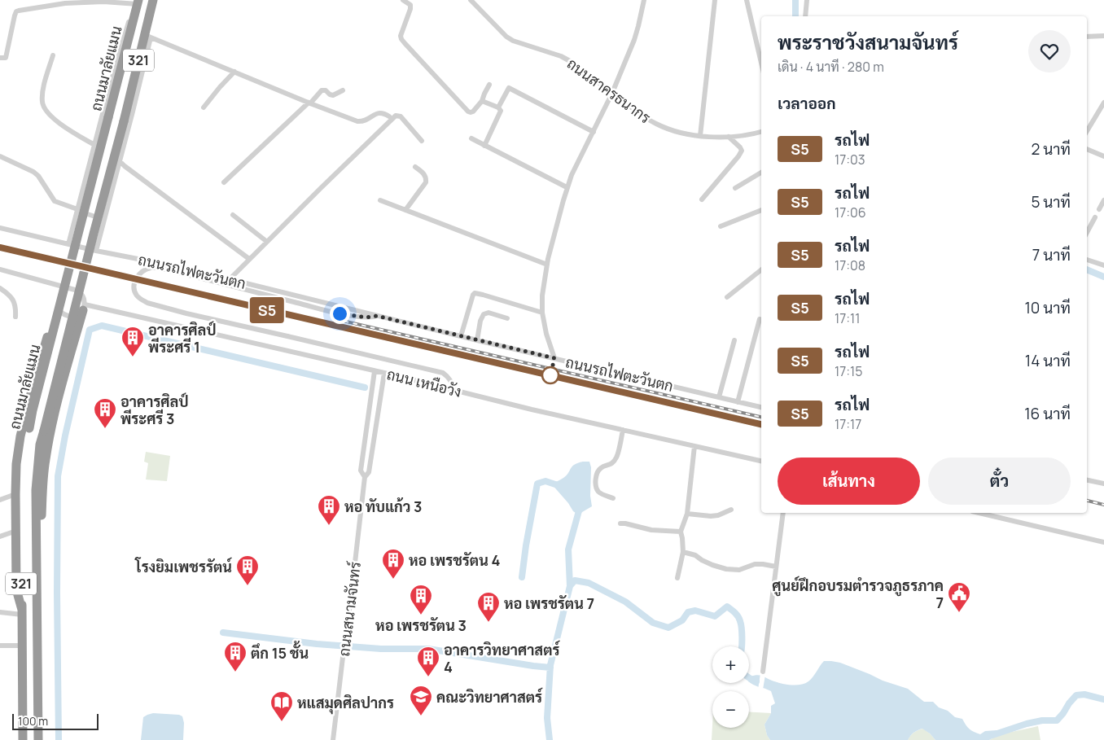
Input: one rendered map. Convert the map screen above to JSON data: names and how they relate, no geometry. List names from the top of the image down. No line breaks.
{"streets":{"highway":["321","ถนนมาลัยแมน"],"street":["ถนนสาครธนากร","ถนนรถไฟตะวันตก","ถนน เหนือวัง","ถนนสนามจันทร์"]},"crossings":[["ถนน เหนือวัง","ถนนสนามจันทร์"]],"places":{"building":["อาคารศิลป์ พีระศรี 1","อาคารศิลป์ พีระศรี 3","หอ ทับแก้ว 3","หอ เพรชรัตน 4","โรงยิมเพชรรัตน์","หอ เพรชรัตน 3","หอ เพรชรัตน 7","ตึก 15 ชั้น","อาคารวิทยาศาสตร์ 4"],"public building":["ศูนย์ฝึกอบรมตำรวจภูธรภาค 7"],"school or university":["คณะวิทยาศาสตร์"],"library":["หแสมุดศิลปากร"]},"scale_bar":"100 m","page":{"on_map":"S5","heading":[["พระราชวังสนามจันทร์","เดิน · 4 นาที · 280 m"],"เวลาออก"],"list":[{"mark":"S5","name":"รถไฟ","note":"17:03","value":"2 นาที"},{"mark":"S5","name":"รถไฟ","note":"17:06","value":"5 นาที"},{"mark":"S5","name":"รถไฟ","note":"17:08","value":"7 นาที"},{"mark":"S5","name":"รถไฟ","note":"17:11","value":"10 นาที"},{"mark":"S5","name":"รถไฟ","note":"17:15","value":"14 นาที"},{"mark":"S5","name":"รถไฟ","note":"17:17","value":"16 นาที"}],"buttons":["เส้นทาง","ตั๋ว"],"map_buttons":["+","−"],"scale":"100 m"}}
